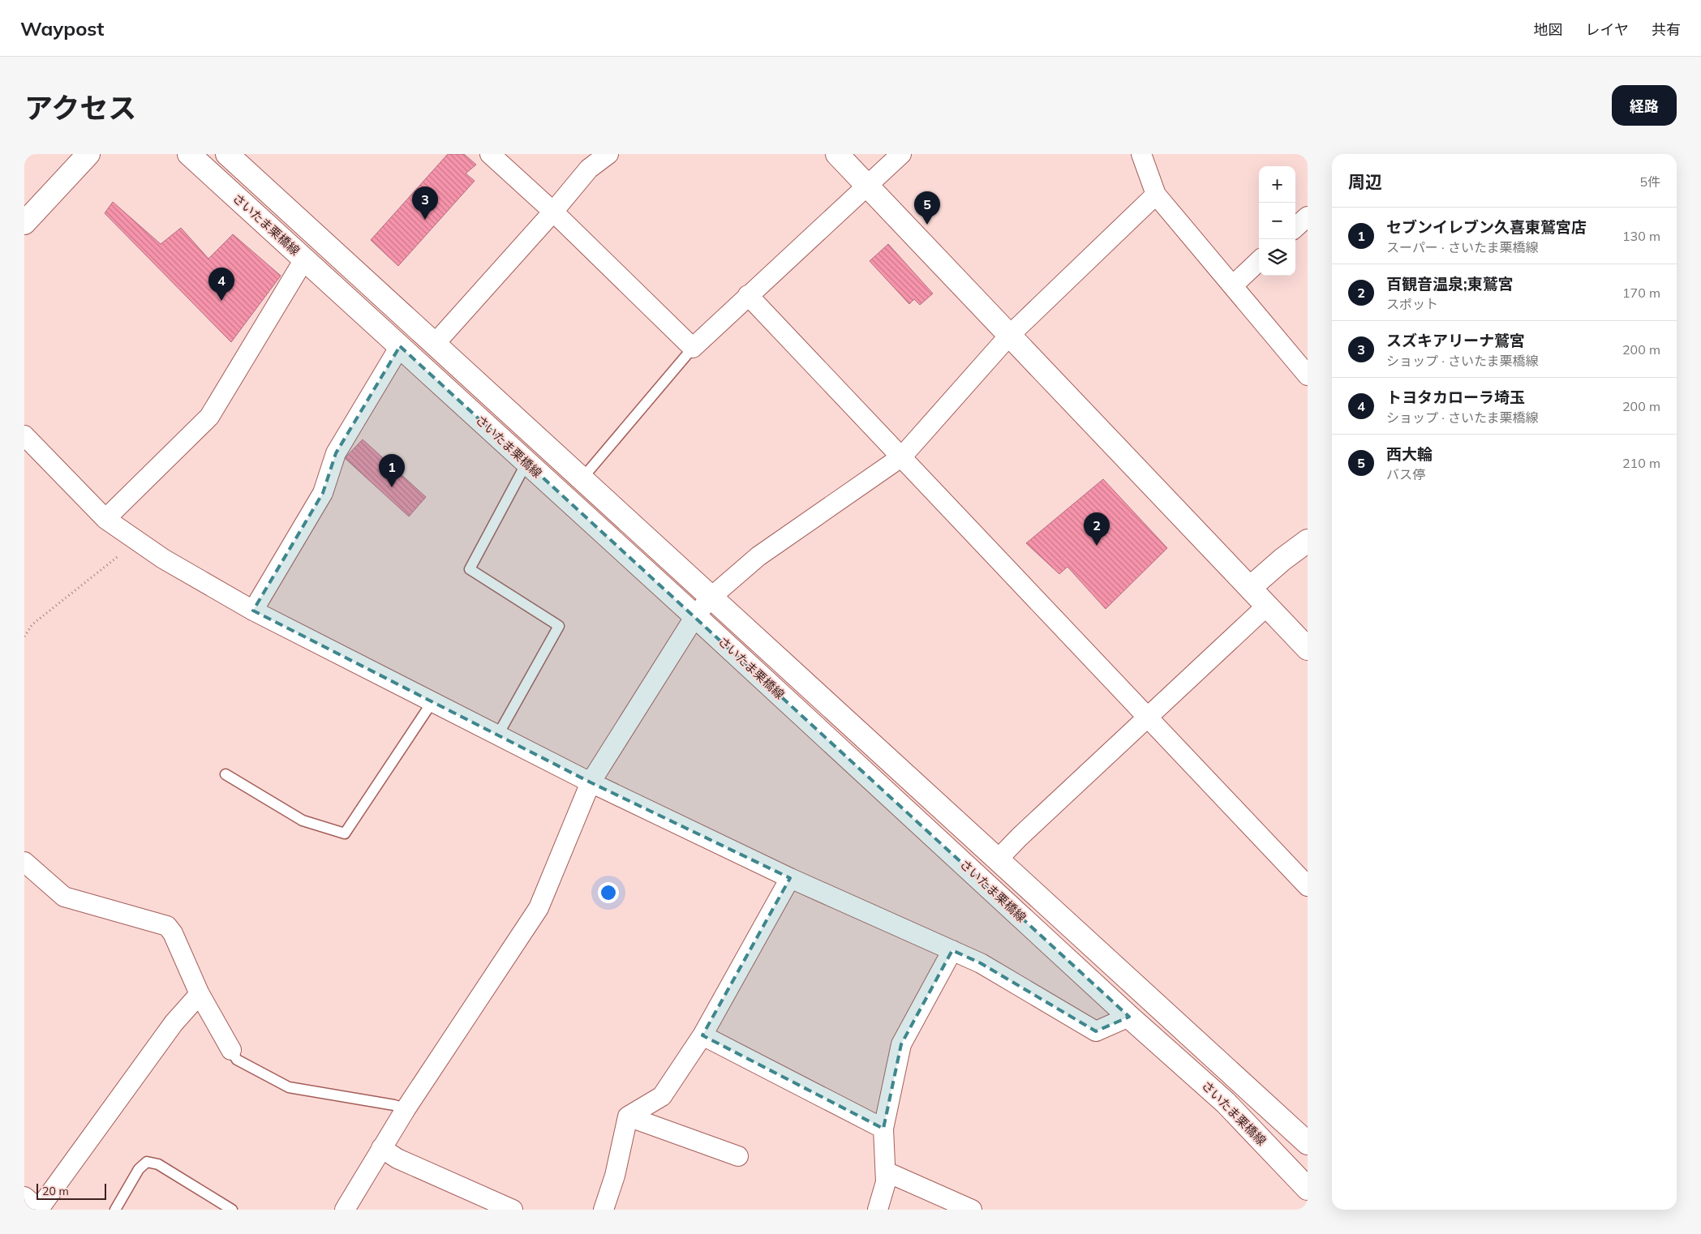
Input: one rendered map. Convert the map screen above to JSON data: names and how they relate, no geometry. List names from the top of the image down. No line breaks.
{"streets":{"main road":["さいたま栗橋線"]},"scale_bar":"20 m","page":{"header":"Waypost","nav":["地図","レイヤ","共有"],"title":"アクセス","buttons":"経路","heading":["周辺","5件"],"map_buttons":["+","−"],"pins":["3","5","4","1","2"],"list":[{"mark":"1","name":"セブンイレブン久喜東鷲宮店","note":"スーパー · さいたま栗橋線","value":"130 m"},{"mark":"2","name":"百観音温泉;東鷲宮","note":"スポット","value":"170 m"},{"mark":"3","name":"スズキアリーナ鷲宮","note":"ショップ · さいたま栗橋線","value":"200 m"},{"mark":"4","name":"トヨタカローラ埼玉","note":"ショップ · さいたま栗橋線","value":"200 m"},{"mark":"5","name":"西大輪","note":"バス停","value":"210 m"}],"scale":"20 m"}}
